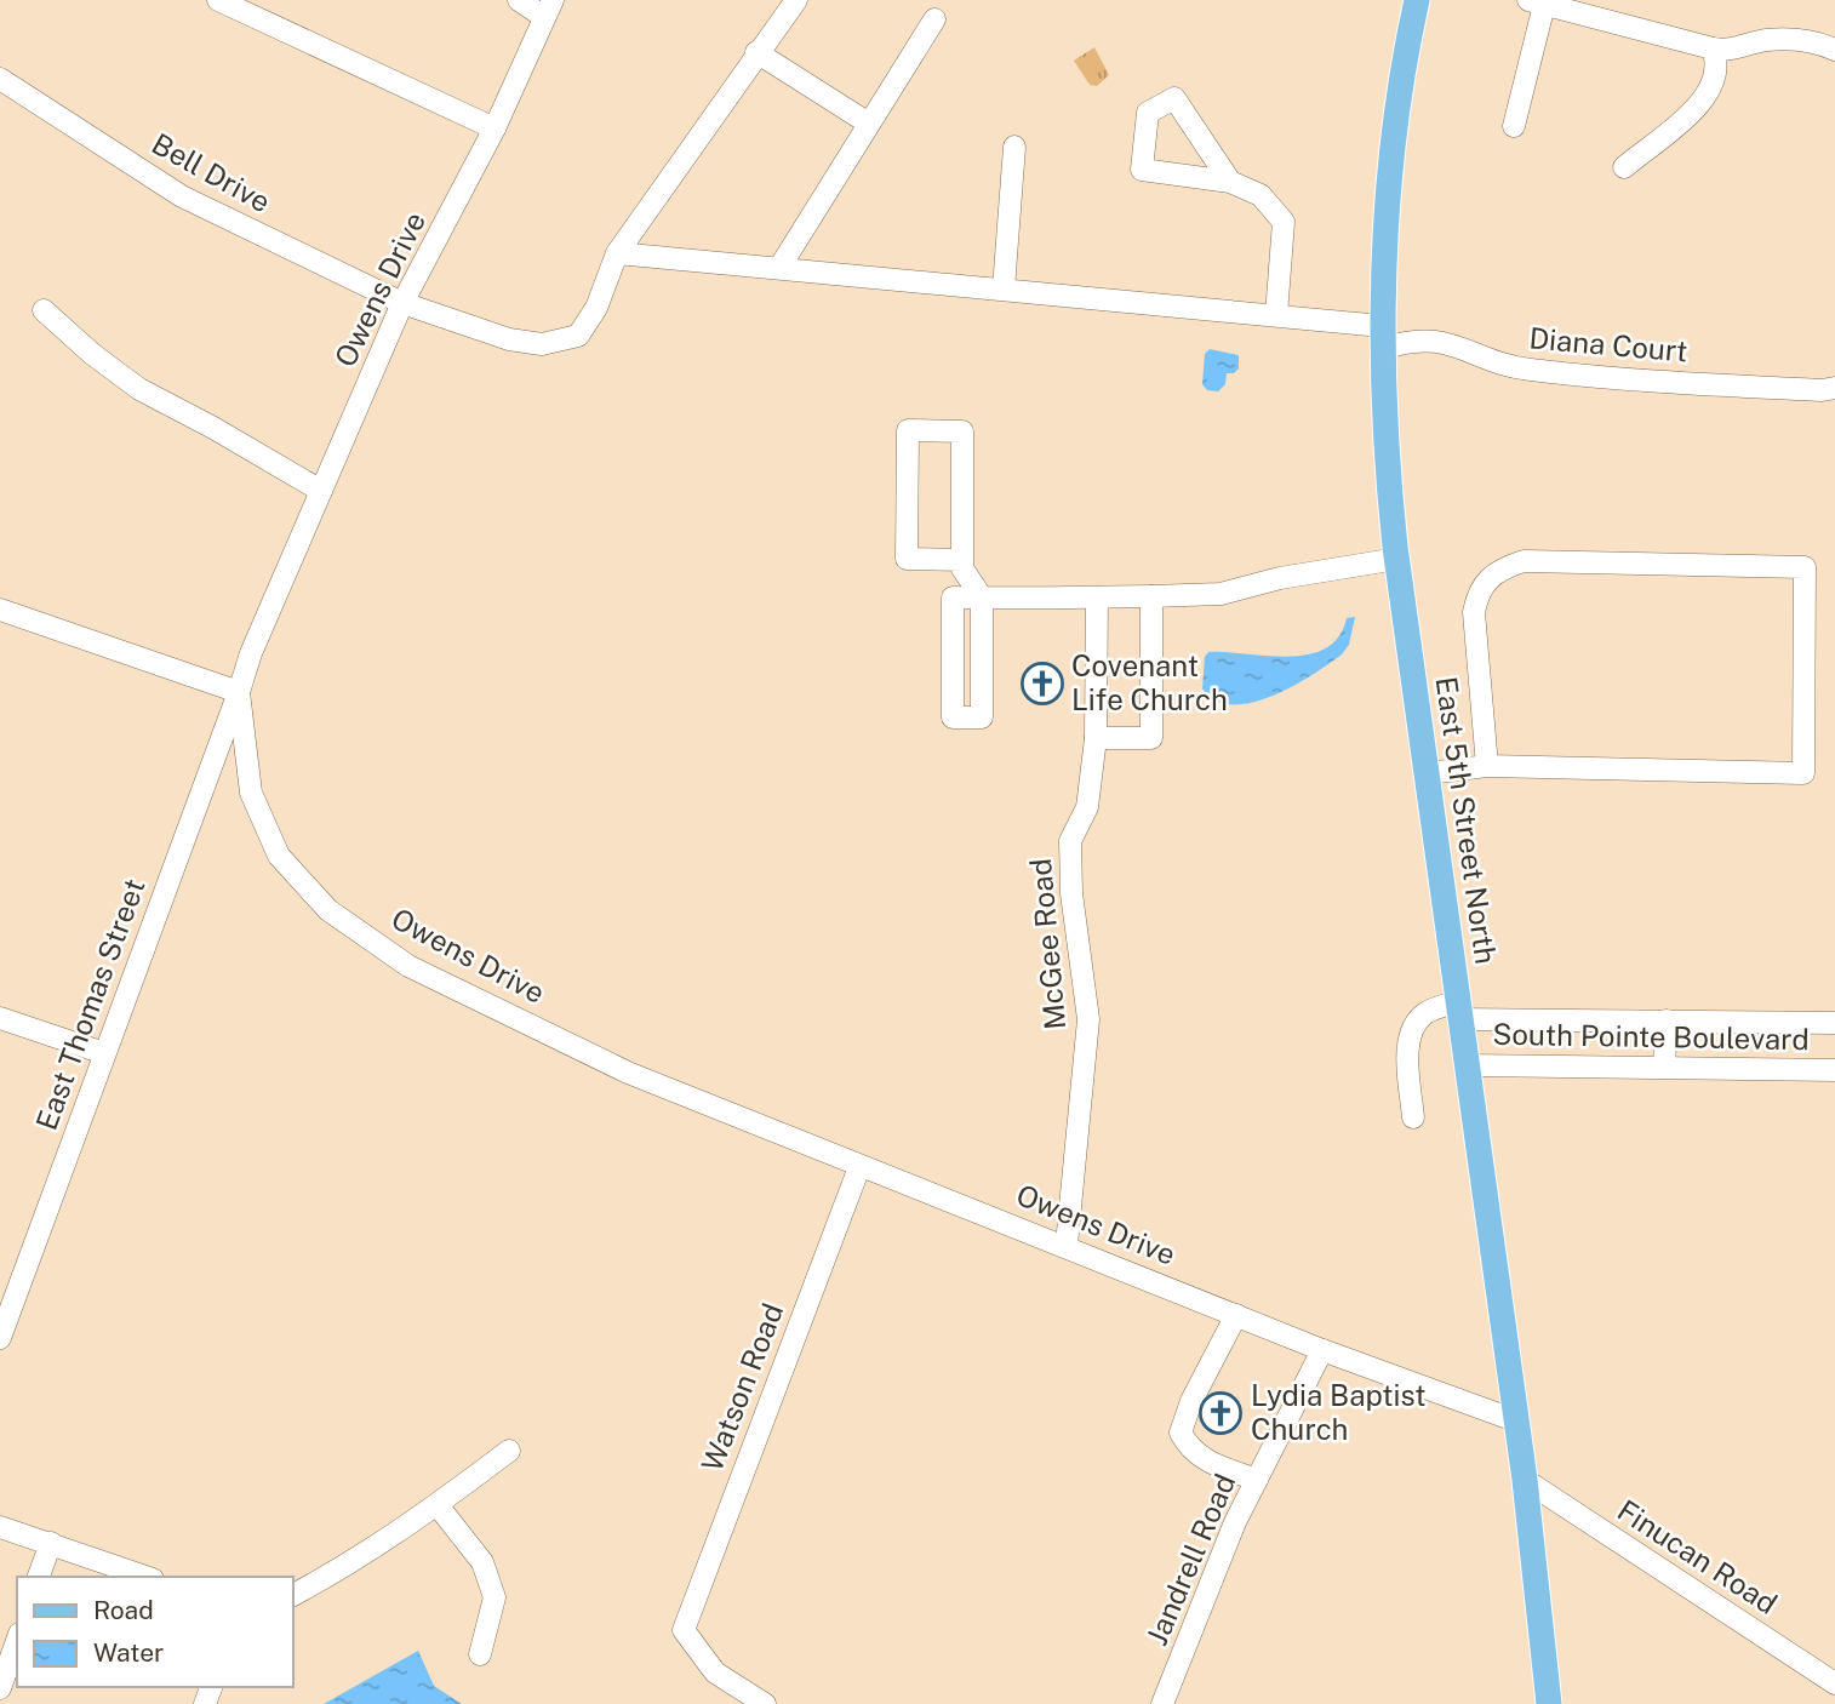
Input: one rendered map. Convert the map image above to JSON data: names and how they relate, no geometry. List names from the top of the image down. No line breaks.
{"streets":{"main road":["East 5th Street North"],"street":["Bell Drive","Owens Drive","Diana Court","McGee Road","East Thomas Street","South Pointe Boulevard","Watson Road","Finucan Road","Jandrell Road"]},"crossings":[["Bell Drive","Owens Drive"],["Bell Drive","Diana Court"],["Owens Drive","East 5th Street North"],["Owens Drive","McGee Road"],["Owens Drive","East Thomas Street"],["Owens Drive","Watson Road"],["Owens Drive","Jandrell Road"],["Diana Court","East 5th Street North"],["East 5th Street North","South Pointe Boulevard"],["East 5th Street North","Finucan Road"]],"places":{"church":["Covenant Life Church","Lydia Baptist Church"]},"legend":["Road","Water"]}
